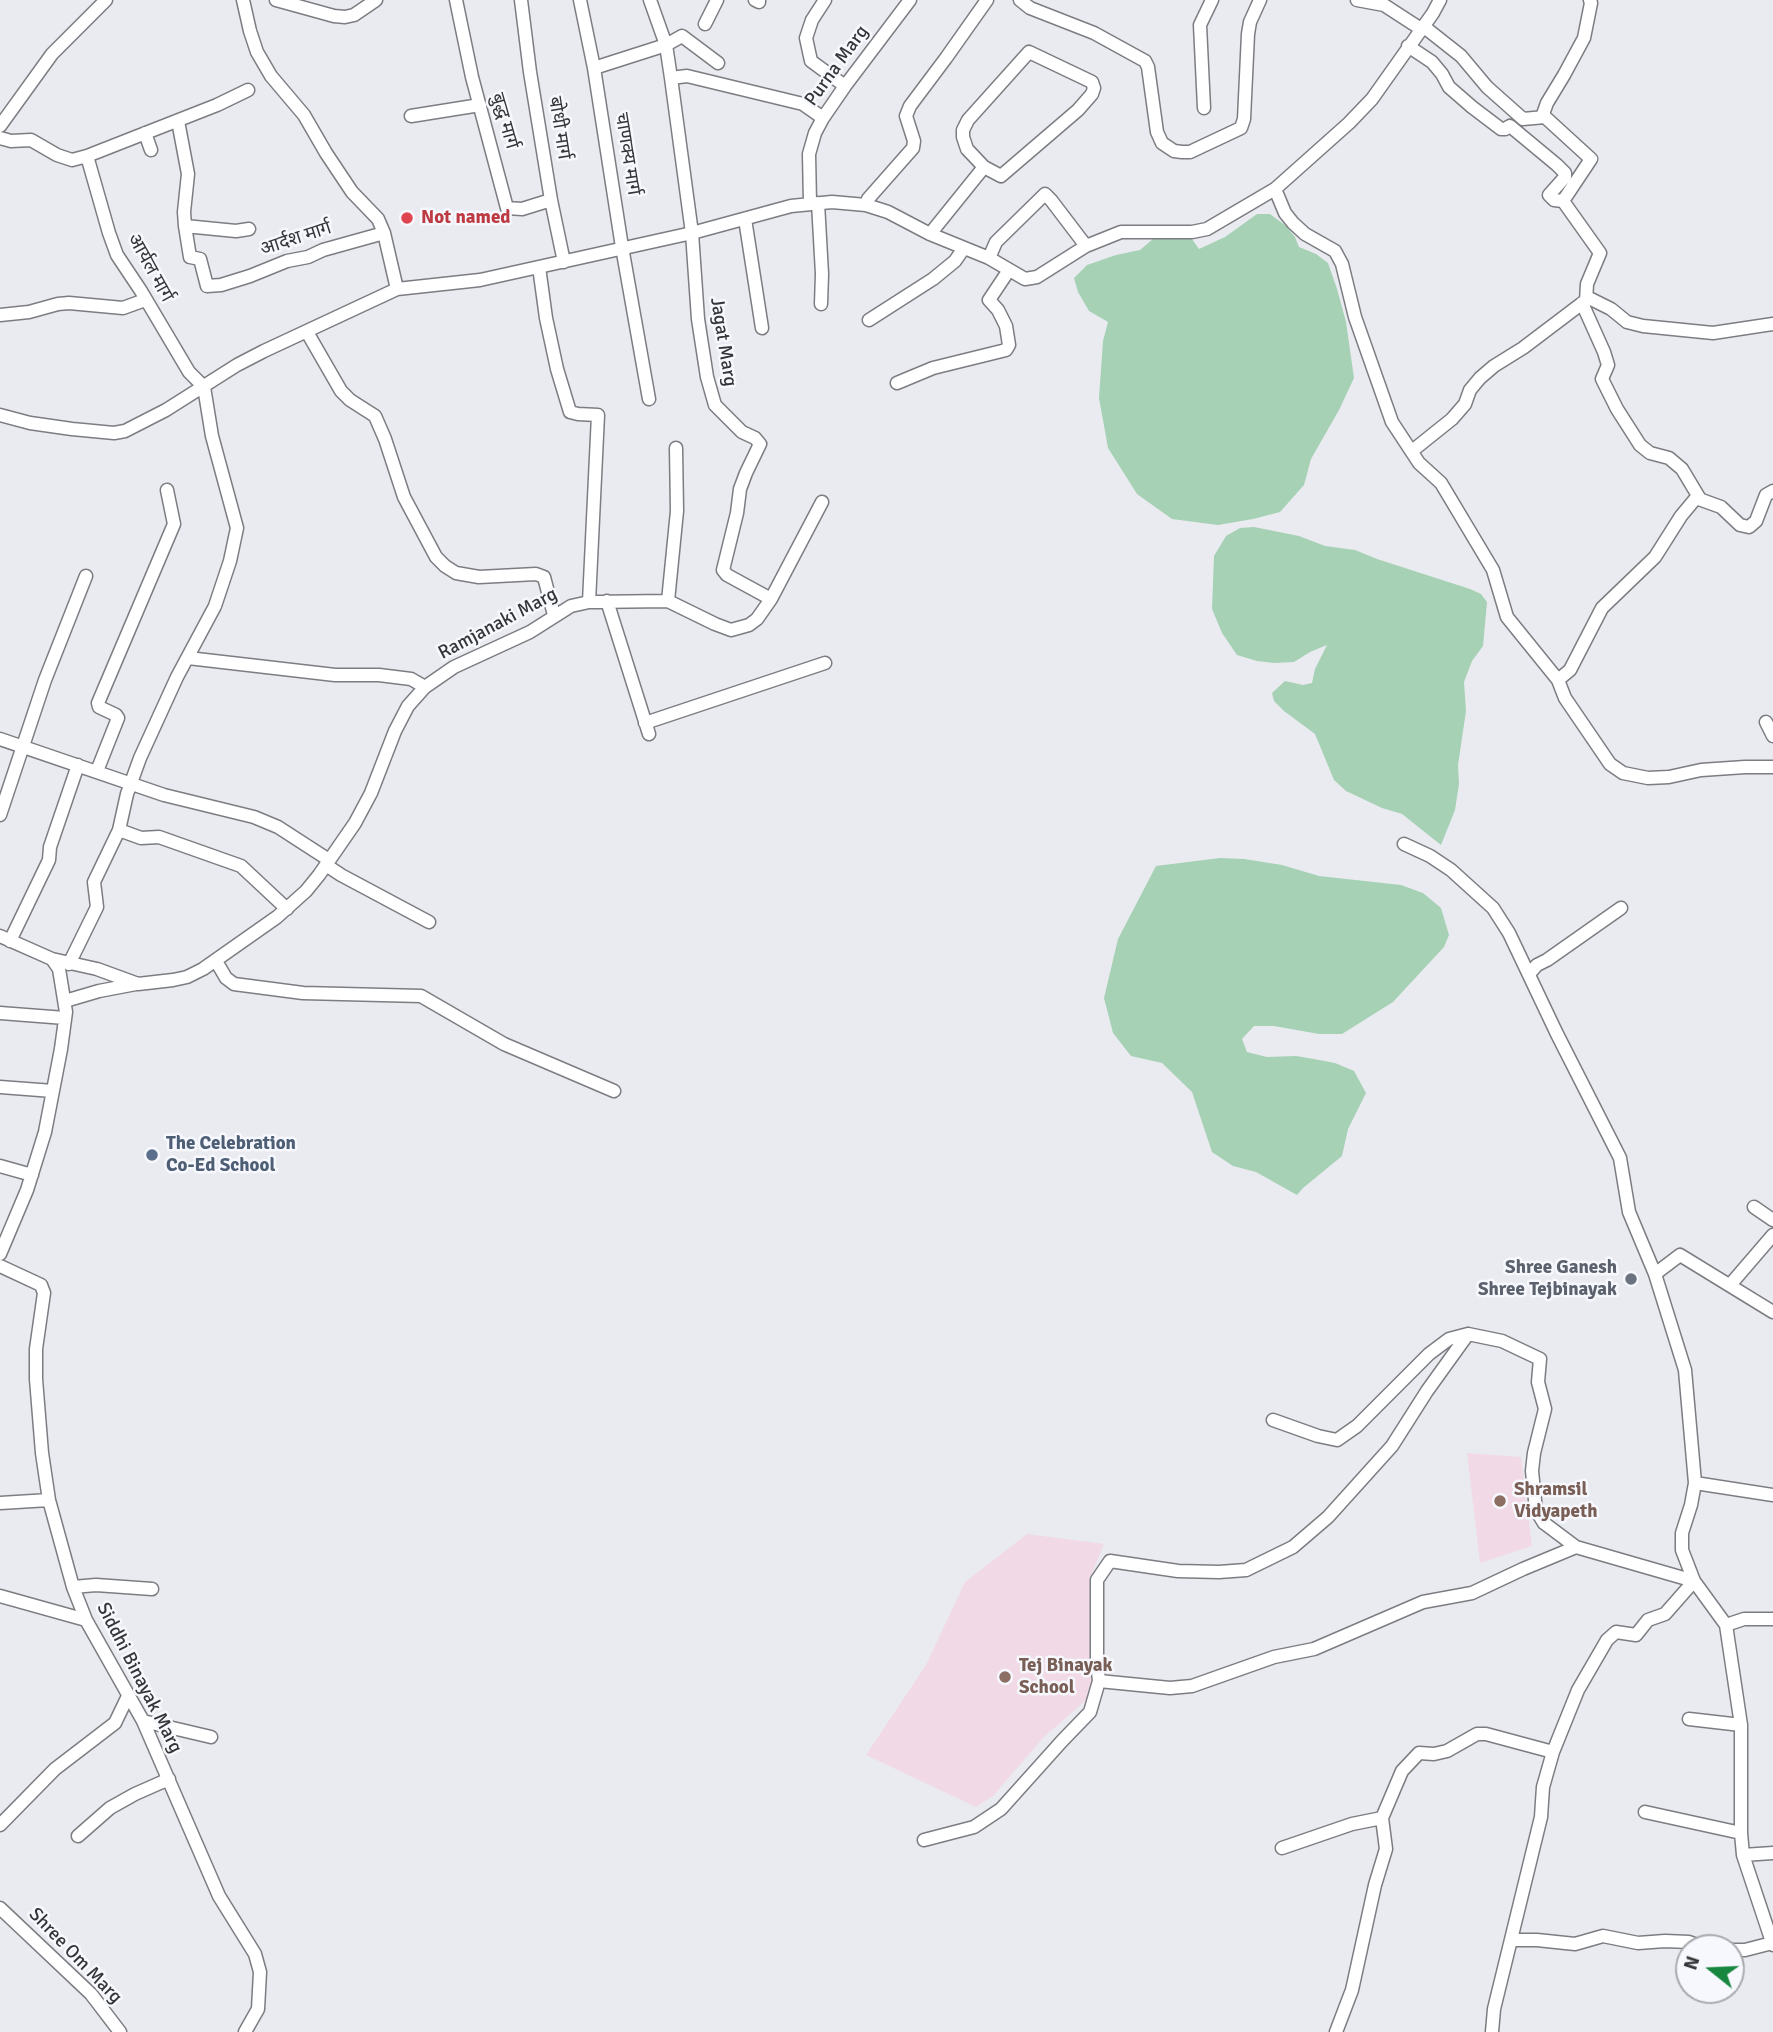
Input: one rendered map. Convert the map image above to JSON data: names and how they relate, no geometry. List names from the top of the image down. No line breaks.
{"streets":{"street":["Purna Marg","बुद्ध मार्ग","बोधी मार्ग","चाणक्य मार्ग","आर्दश मार्ग","आर्यल मार्ग","Jagat Marg","Ramjanaki Marg","Siddhi Binayak Marg","Shree Om Marg"]},"crossings":[["बुद्ध मार्ग","बोधी मार्ग"],["Jagat Marg","Ramjanaki Marg"]],"places":["Not named","The Celebration Co-Ed School","Shree Ganesh Shree Tejbinayak","Shramsil Vidyapeth","Tej Binayak School"],"north":"left"}
